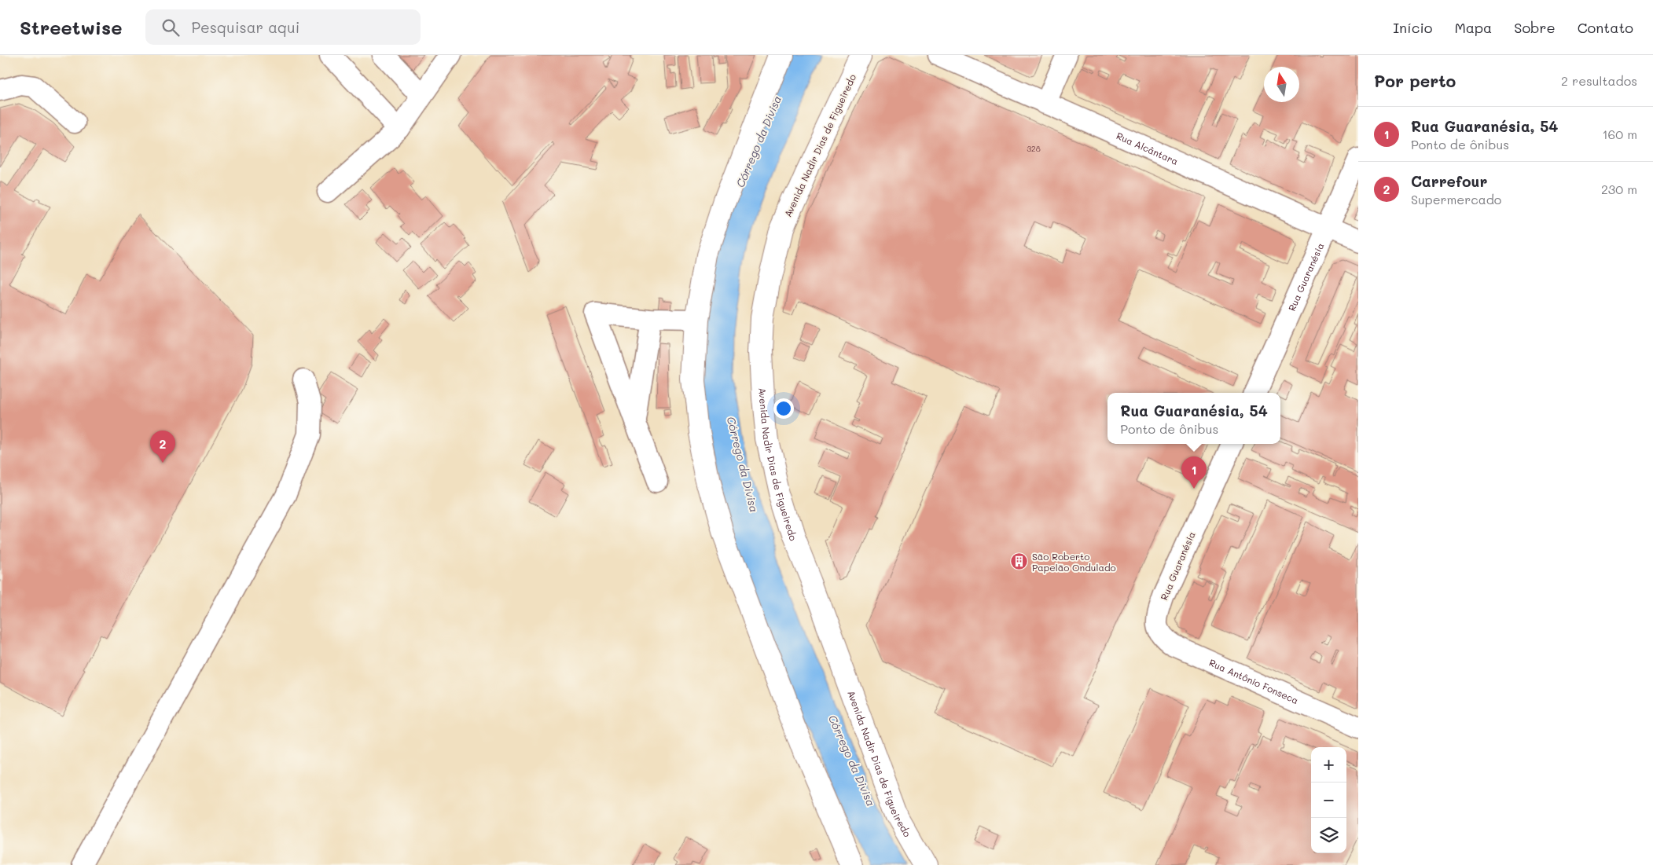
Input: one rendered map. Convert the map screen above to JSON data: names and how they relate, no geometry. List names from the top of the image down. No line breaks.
{"streets":{"main road":["Avenida Nadir Dias de Figueiredo"],"street":["Rua Alcântara","Rua Guaranésia","Rua Antônio Fonseca"]},"crossings":[["Rua Alcântara","Rua Guaranésia"],["Rua Guaranésia","Rua Antônio Fonseca"]],"water":["Córrego da Divisa"],"places":{"building":["São Roberto Papelão Ondulado"]},"house_numbers":["328"],"north":"top","page":{"header":"Streetwise","search":"Pesquisar aqui","nav":["Início","Mapa","Sobre","Contato"],"heading":["Por perto","2 resultados"],"list":[{"mark":"1","name":"Rua Guaranésia, 54","note":"Ponto de ônibus","value":"160 m"},{"mark":"2","name":"Carrefour","note":"Supermercado","value":"230 m"}],"popup":["Rua Guaranésia, 54","Ponto de ônibus"],"pins":["2","1"],"map_buttons":["+","−"]}}
